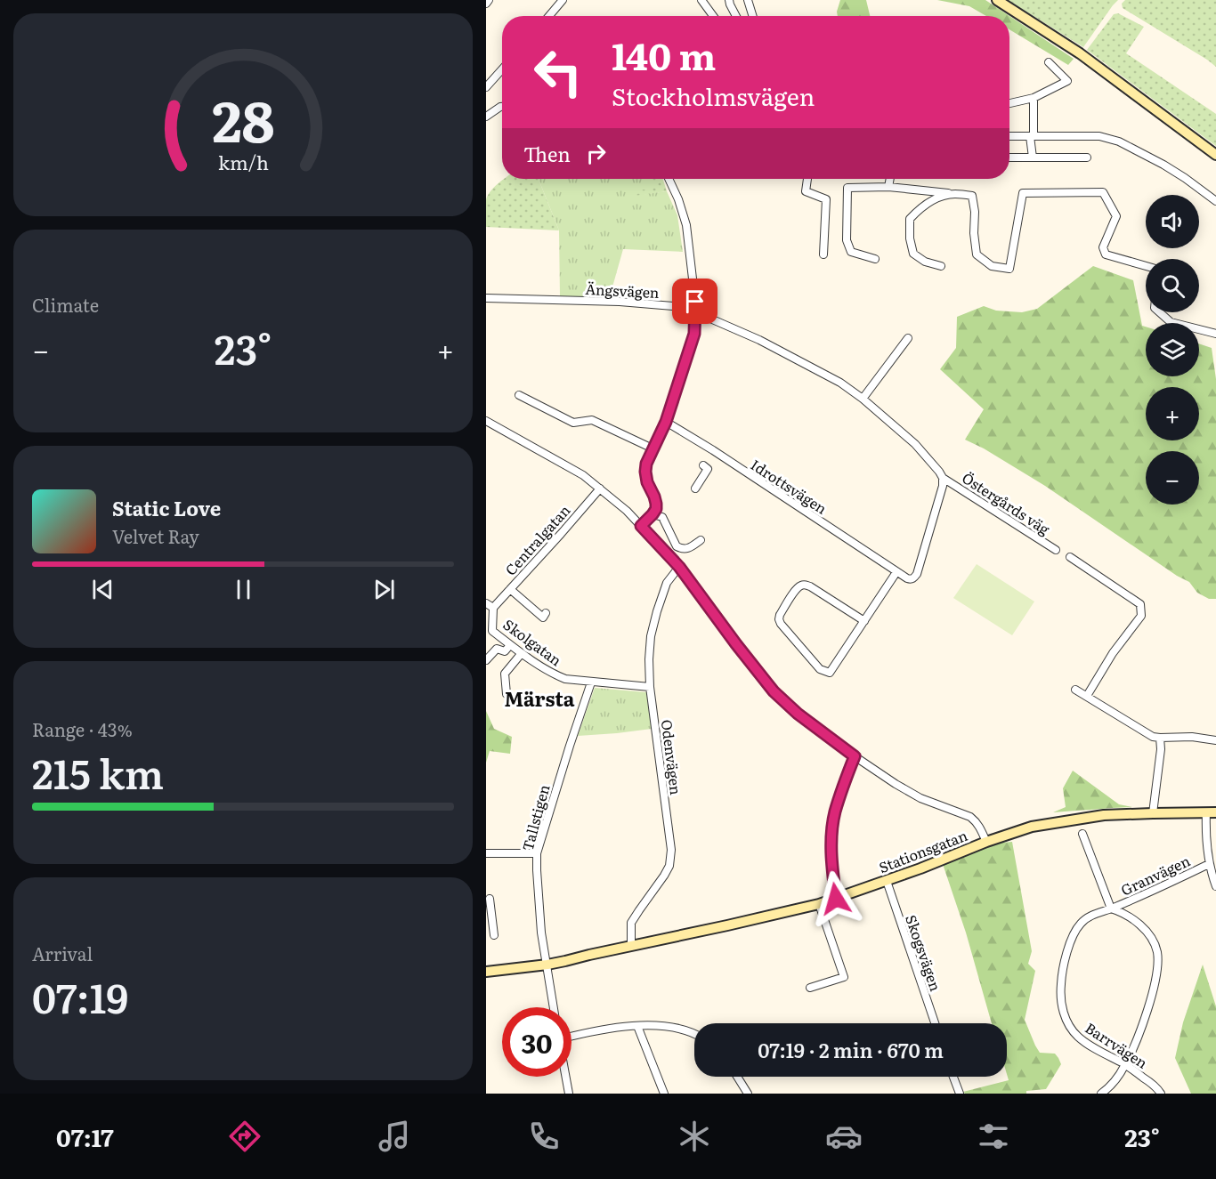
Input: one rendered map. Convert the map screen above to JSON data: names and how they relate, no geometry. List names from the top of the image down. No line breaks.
{"streets":{"street":["Ängsvägen","Idrottsvägen","Östergårds väg","Centralgatan","Skolgatan","Odenvägen","Tallstigen","Stationsgatan","Granvägen","Skogsvägen","Barrvägen"]},"crossings":[["Ängsvägen","Östergårds väg"],["Centralgatan","Skolgatan"],["Skolgatan","Odenvägen"],["Skolgatan","Tallstigen"],["Odenvägen","Stationsgatan"],["Tallstigen","Stationsgatan"],["Stationsgatan","Skogsvägen"],["Granvägen","Barrvägen"]],"districts":["Märsta"],"page":{"turn":["140 m","Stockholmsvägen"],"then":"Then","map_buttons":["+","−"],"tile":["Climate",["Range · 43%","215 km"],["Arrival","07:19"]],"heat":["−","23°","+"],"song":["Static Love","Velvet Ray"],"limit":"30","trip":"07:19 · 2 min · 670 m","tabs":["07:17","23°"],"gauge":["28","km/h"]}}
